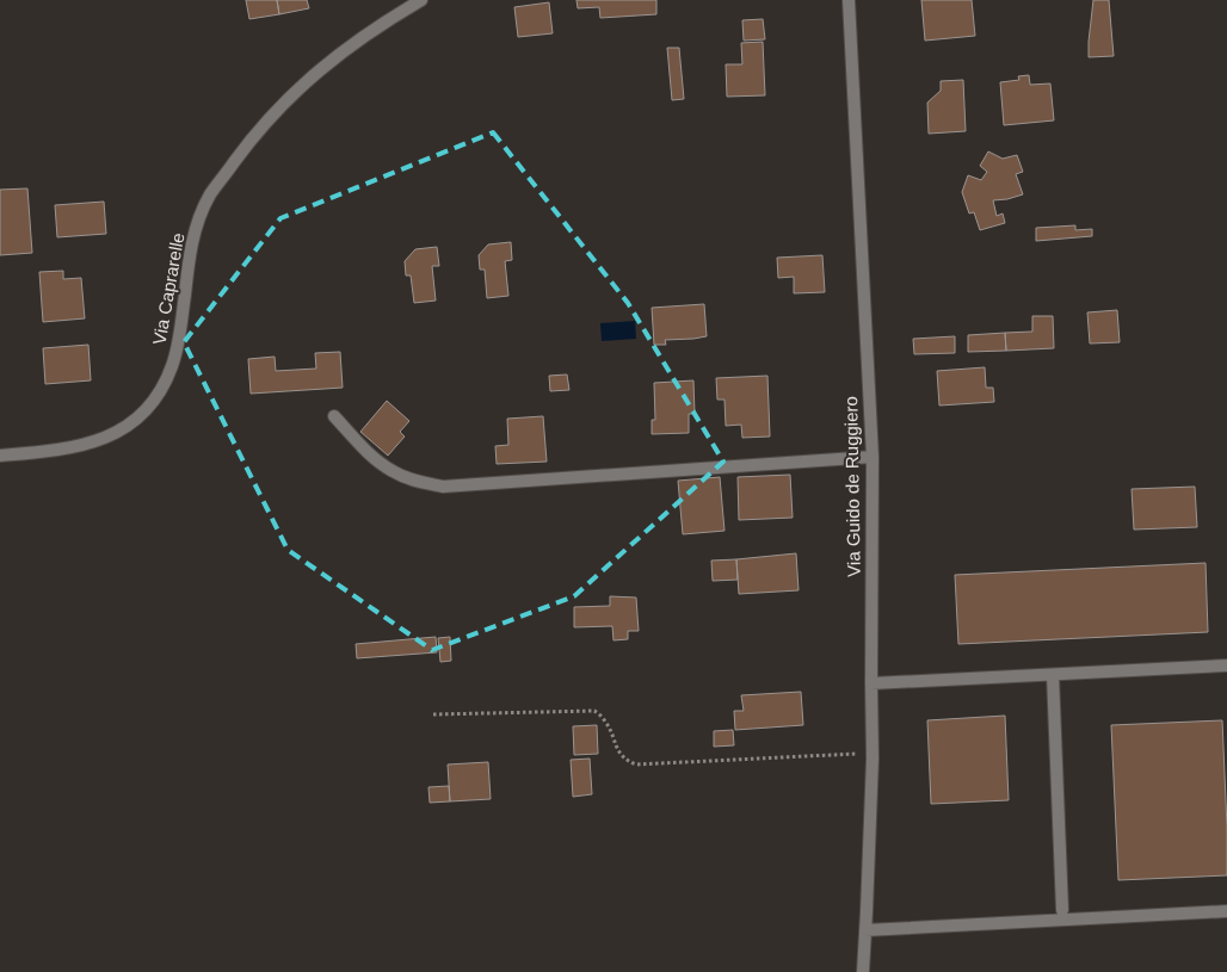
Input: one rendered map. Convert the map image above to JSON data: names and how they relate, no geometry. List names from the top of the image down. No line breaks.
{"streets":{"street":["Via Caprarelle","Via Guido de Ruggiero"]}}
